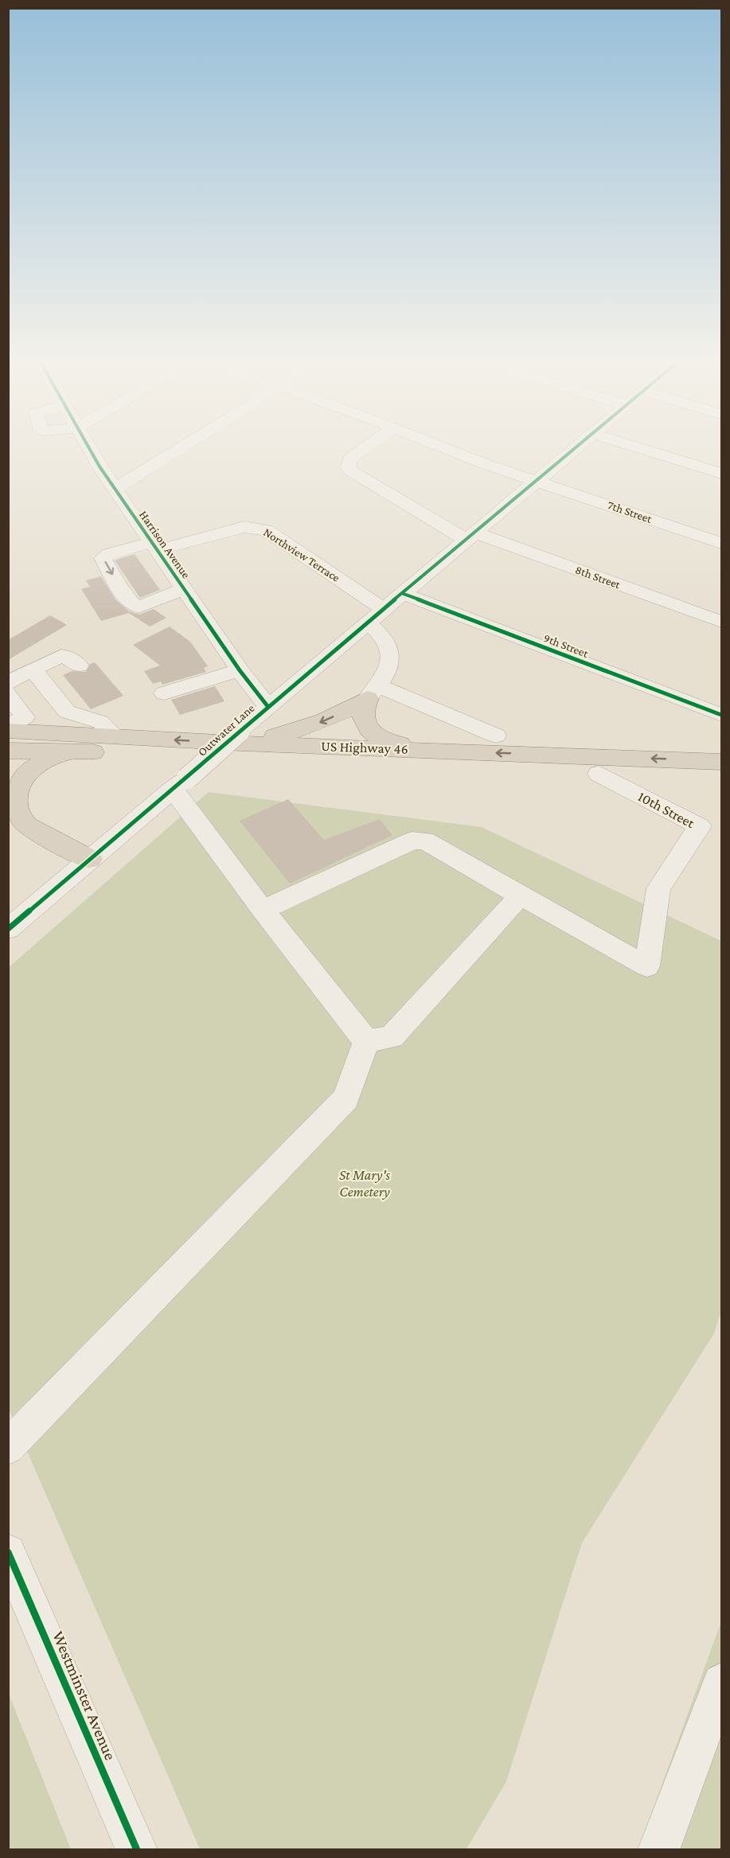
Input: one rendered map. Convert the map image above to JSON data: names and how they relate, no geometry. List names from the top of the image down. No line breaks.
{"streets":{"highway":["US Highway 46"],"street":["7th Street","Harrison Avenue","Northview Terrace","8th Street","9th Street","Outwater Lane","10th Street","Westminster Avenue"]},"crossings":[["7th Street","Outwater Lane"],["Harrison Avenue","Northview Terrace"],["Harrison Avenue","Outwater Lane"],["Northview Terrace","Outwater Lane"],["8th Street","Outwater Lane"],["9th Street","Outwater Lane"],["Outwater Lane","US Highway 46"],["US Highway 46","10th Street"]],"parks":["St Mary's Cemetery"]}
